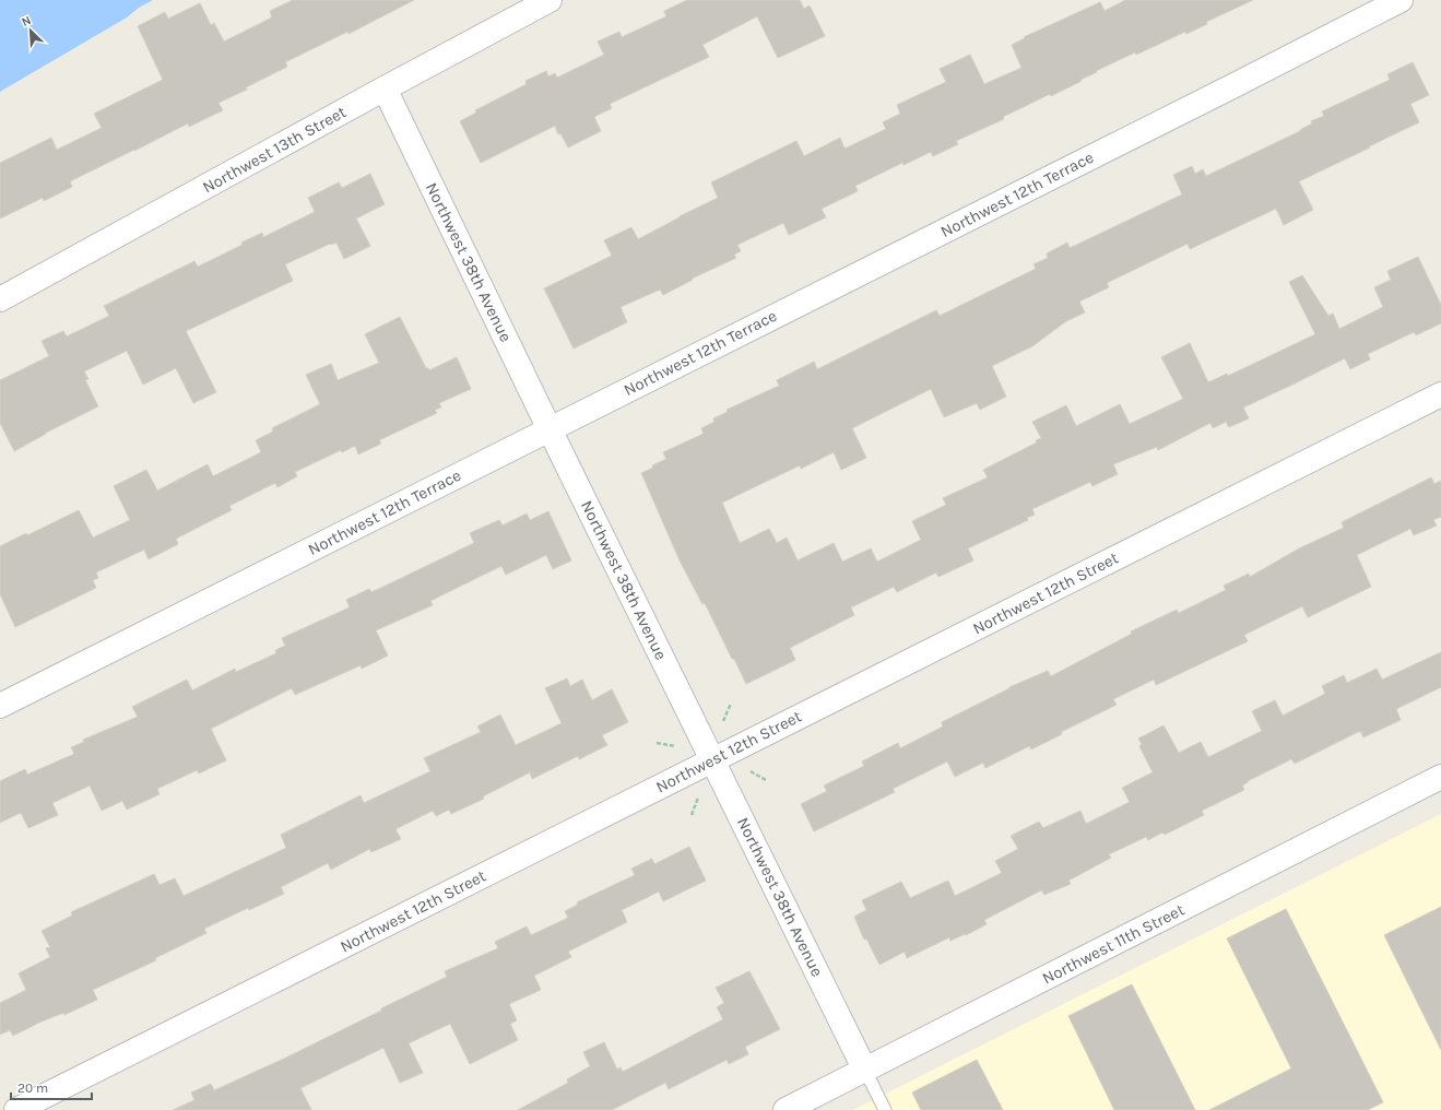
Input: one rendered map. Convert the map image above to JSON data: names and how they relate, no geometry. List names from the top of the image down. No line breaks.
{"streets":{"street":["Northwest 13th Street","Northwest 12th Terrace","Northwest 38th Avenue","Northwest 12th Street","Northwest 11th Street"]},"crossings":[["Northwest 13th Street","Northwest 38th Avenue"],["Northwest 12th Terrace","Northwest 38th Avenue"],["Northwest 38th Avenue","Northwest 12th Street"],["Northwest 38th Avenue","Northwest 11th Street"]],"scale_bar":"20 m","north":"top left"}
